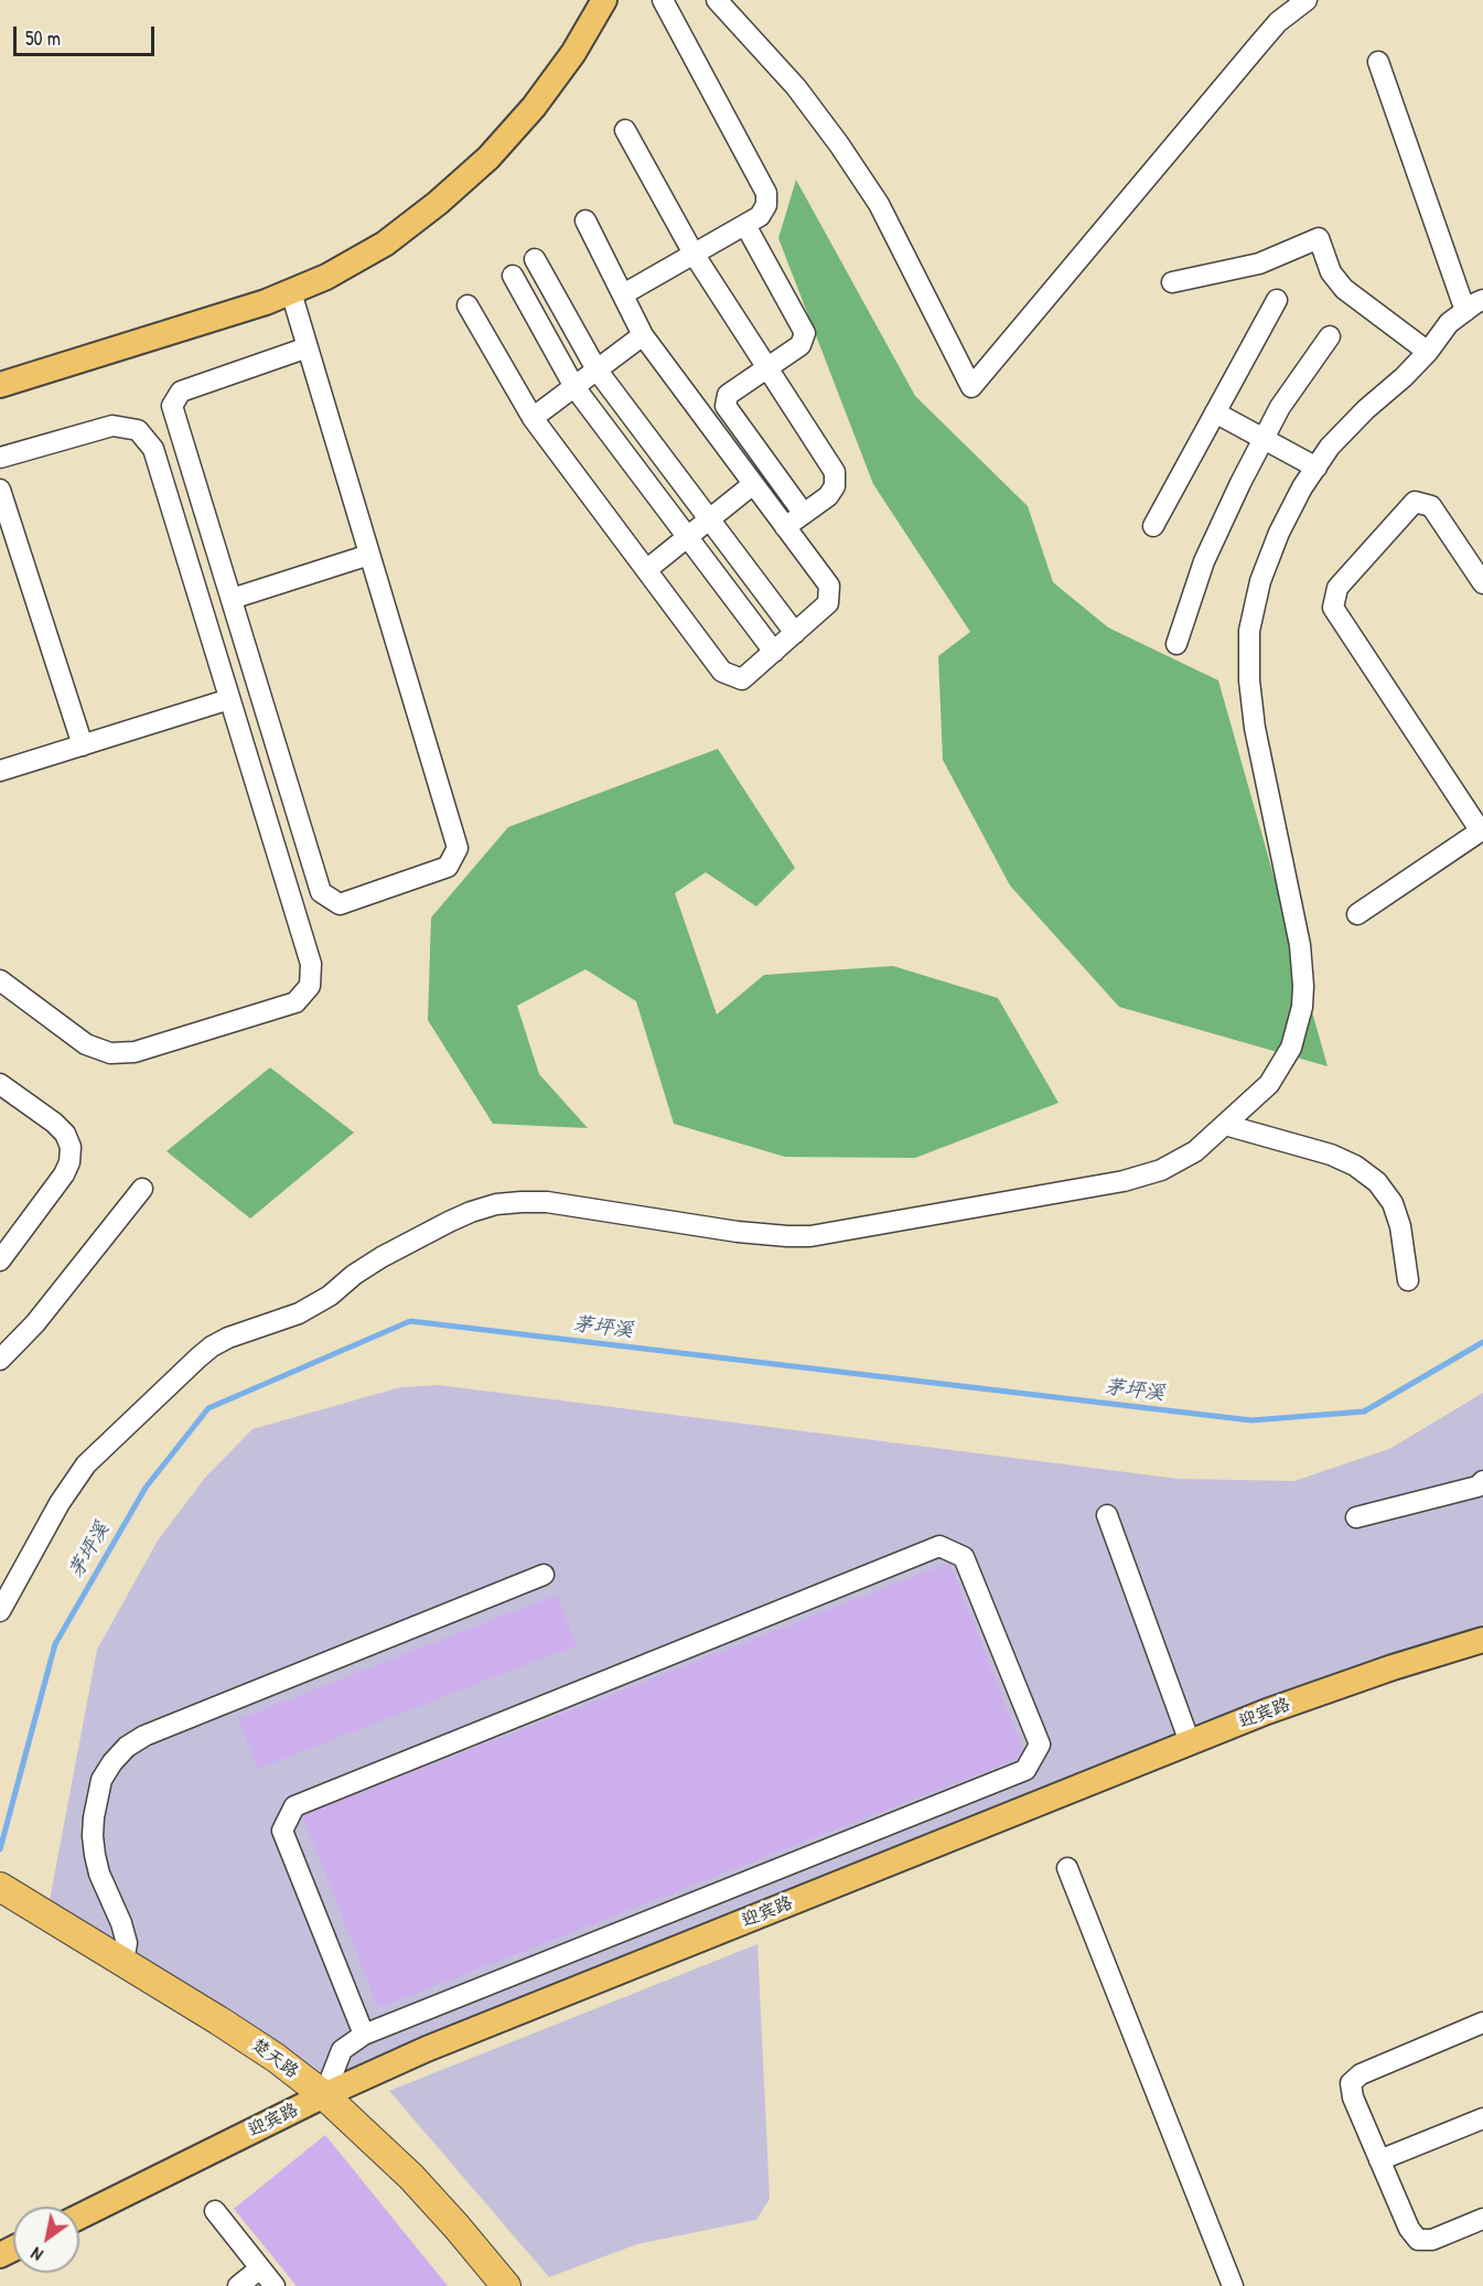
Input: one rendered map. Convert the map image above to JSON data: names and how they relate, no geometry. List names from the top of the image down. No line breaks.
{"streets":{"highway":["楚天路"],"main road":["迎宾路"]},"crossings":[["迎宾路","楚天路"]],"water":["茅坪溪"],"scale_bar":"50 m","north":"bottom left"}
